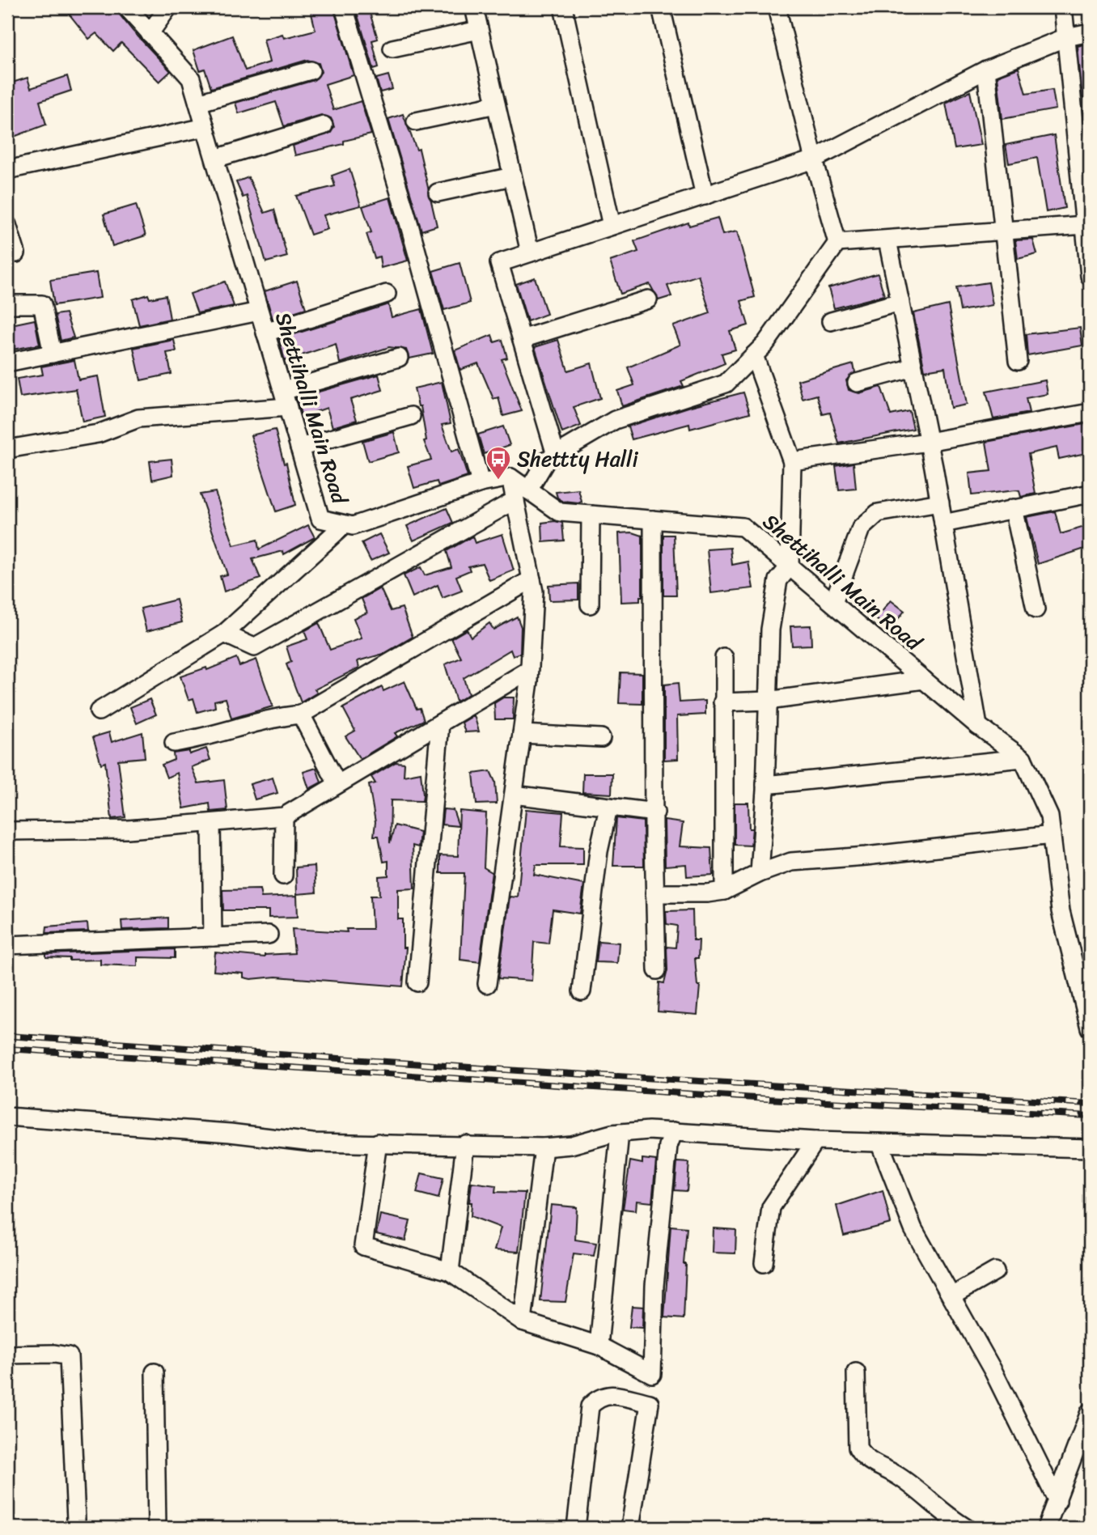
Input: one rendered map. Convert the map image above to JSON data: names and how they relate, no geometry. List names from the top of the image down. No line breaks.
{"streets":{"street":["Shettihalli Main Road"]},"places":{"bus stop":["Shettty Halli"]}}
